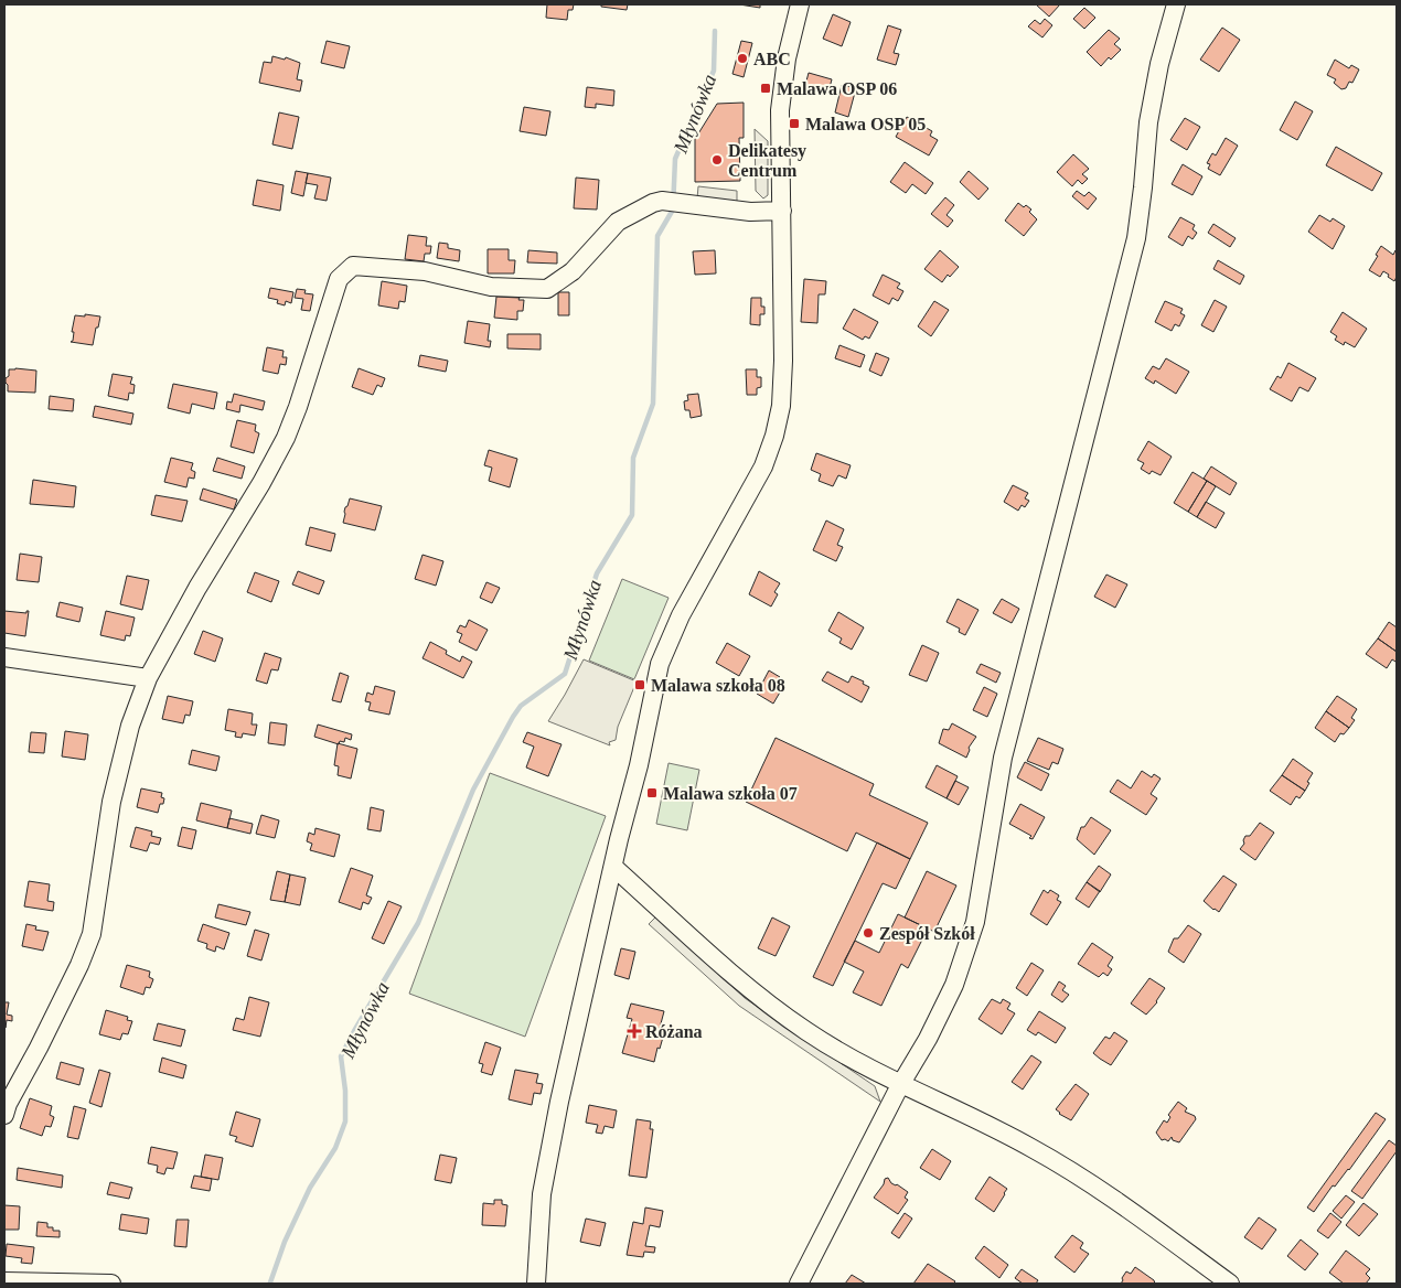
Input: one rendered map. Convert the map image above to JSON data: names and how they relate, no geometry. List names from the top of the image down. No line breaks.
{"water":["Młynówka"],"places":{"other":["ABC","Delikatesy Centrum","Zespół Szkół"],"transit":["Malawa OSP 06","Malawa OSP 05","Malawa szkoła 08","Malawa szkoła 07"],"health":["Różana"]}}
